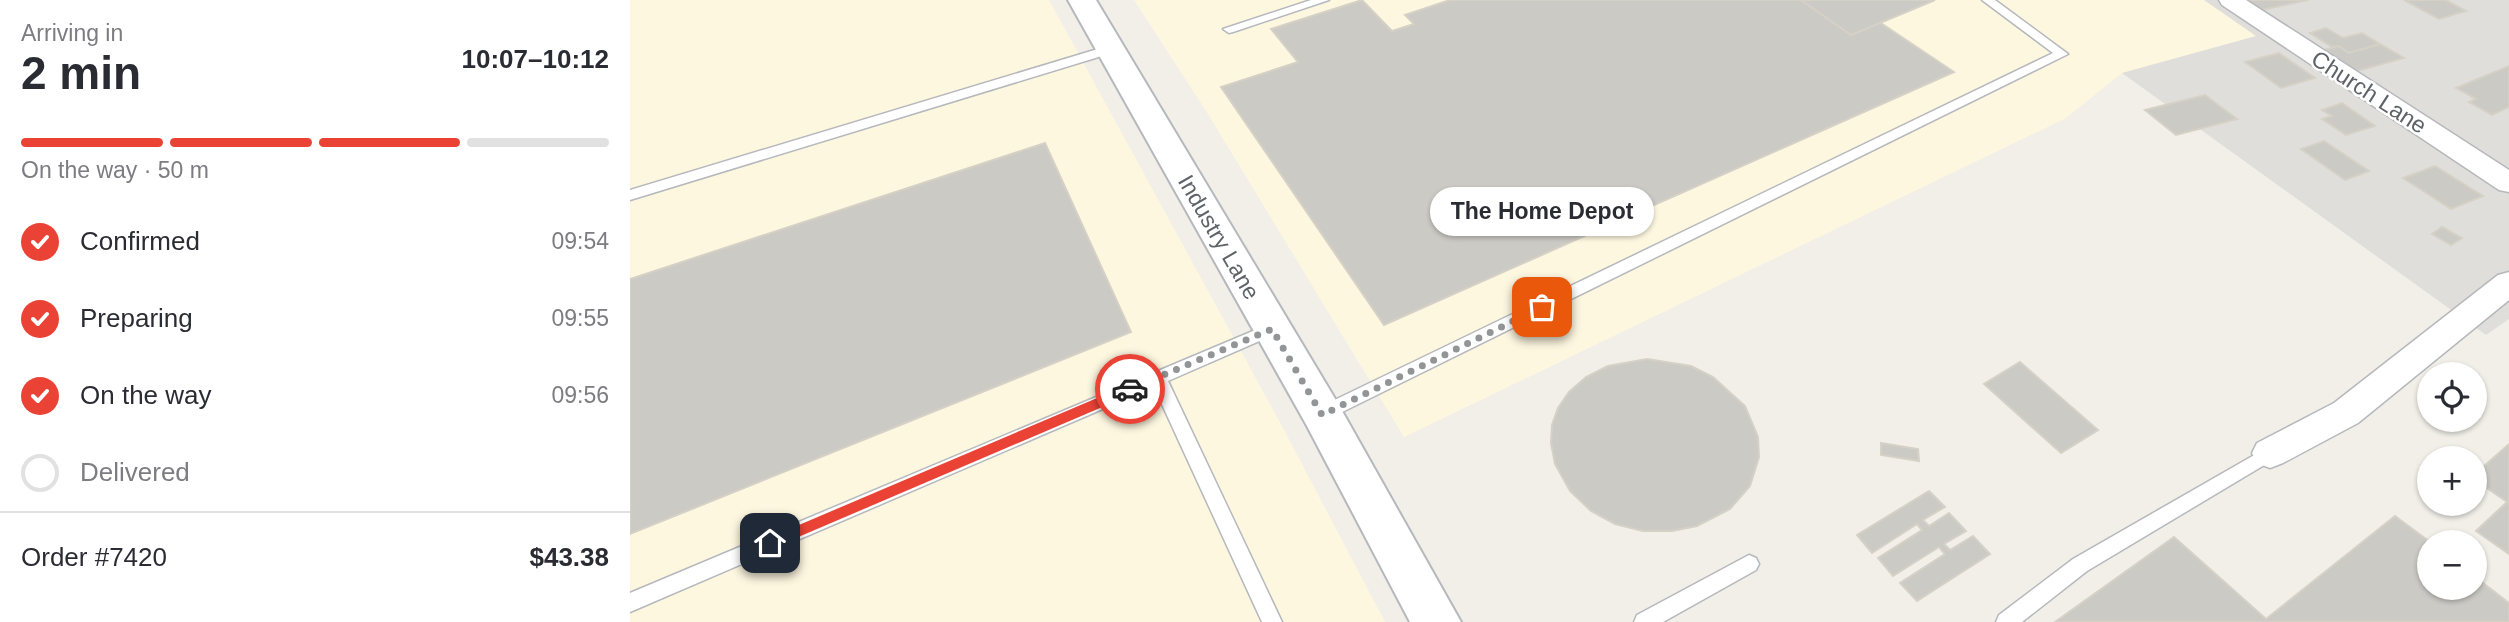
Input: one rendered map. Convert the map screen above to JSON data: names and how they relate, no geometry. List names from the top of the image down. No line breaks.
{"streets":{"street":["Church Lane","Industry Lane"]},"places":["The Home Depot"],"page":{"heading":["2 min","Arriving in","10:07–10:12"],"panel":["Order #7420","$43.38"],"bar":"On the way · 50 m","bubble":"The Home Depot","list":[["Confirmed","09:54"],["Preparing","09:55"],["On the way","09:56"],"Delivered"],"map_buttons":["+","−"]}}
